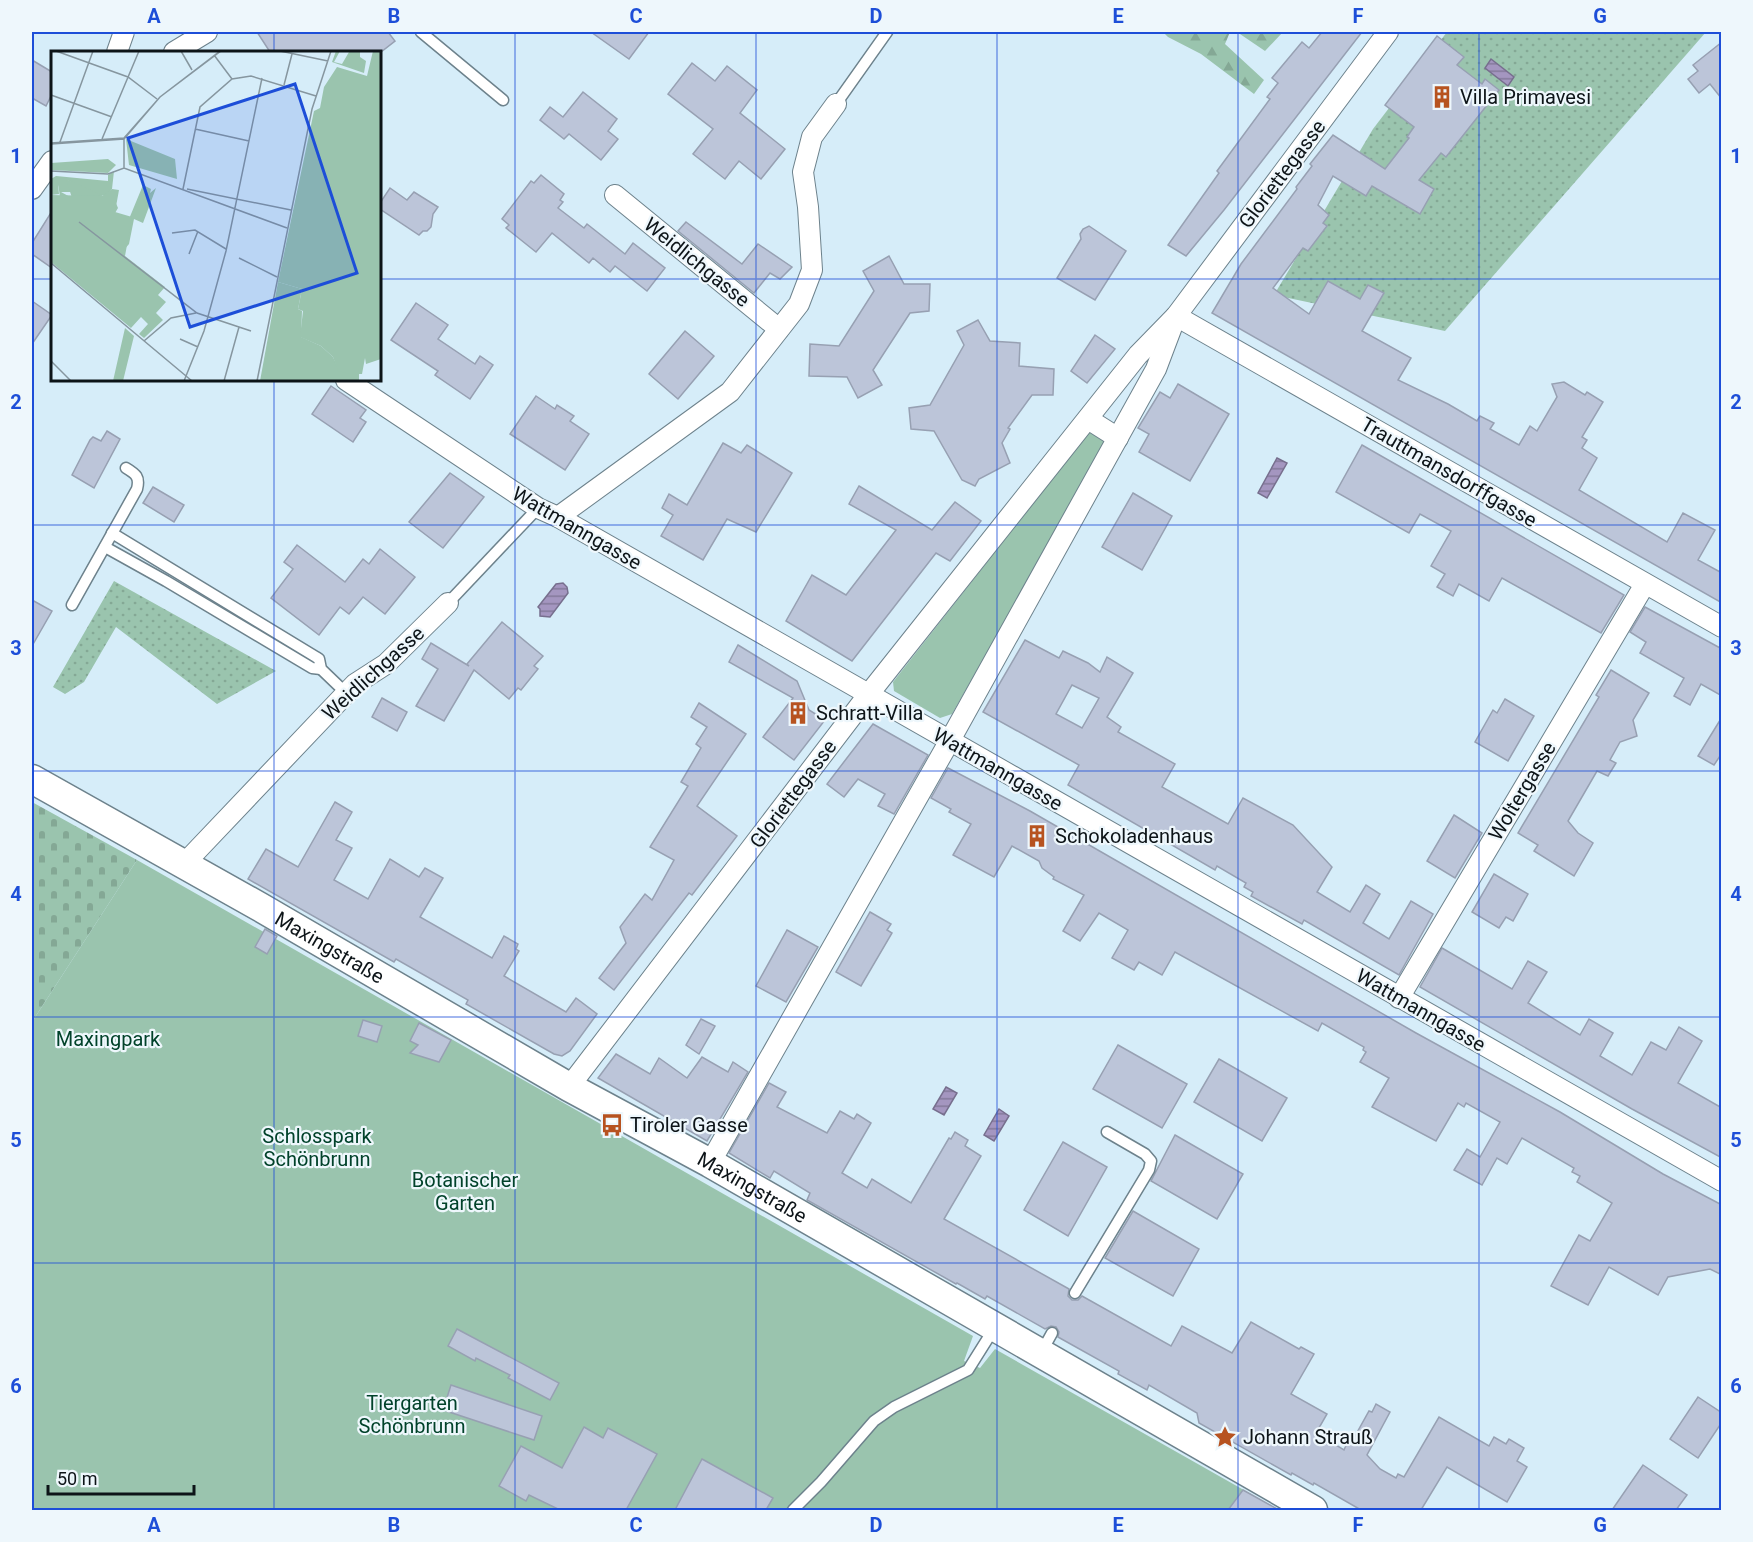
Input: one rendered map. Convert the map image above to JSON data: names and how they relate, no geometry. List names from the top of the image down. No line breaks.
{"streets":{"street":["Gloriettegasse","Weidlichgasse","Trauttmansdorffgasse","Wattmanngasse","Woltergasse","Maxingstraße"]},"crossings":[["Gloriettegasse","Trauttmansdorffgasse"],["Gloriettegasse","Wattmanngasse"],["Gloriettegasse","Maxingstraße"],["Weidlichgasse","Wattmanngasse"],["Weidlichgasse","Maxingstraße"],["Trauttmansdorffgasse","Woltergasse"],["Wattmanngasse","Woltergasse"]],"parks":["Maxingpark","Schlosspark Schönbrunn","Botanischer Garten","Tiergarten Schönbrunn"],"places":{"building":["Villa Primavesi","Schratt-Villa","Schokoladenhaus"],"bus stop":["Tiroler Gasse"],"place":["Johann Strauß"]},"scale_bar":"50 m","grid":{"columns":["A","B","C","D","E","F","G"],"rows":["1","2","3","4","5","6"]}}
